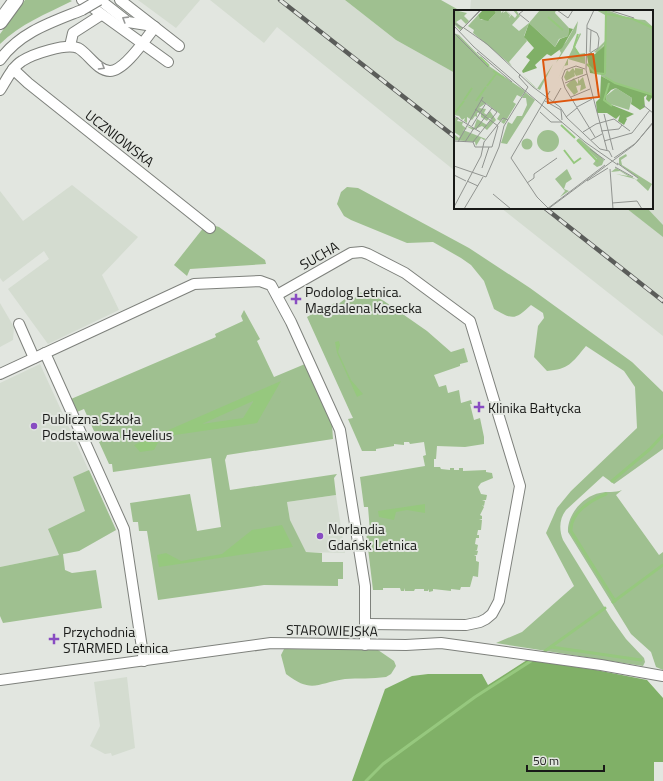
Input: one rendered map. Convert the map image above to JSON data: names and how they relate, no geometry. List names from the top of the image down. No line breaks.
{"streets":{"street":["UCZNIOWSKA","SUCHA","STAROWIEJSKA"]},"crossings":[["SUCHA","STAROWIEJSKA"]],"places":{"health":["Podolog Letnica. Magdalena Kosecka","Klinika Bałtycka","Przychodnia STARMED Letnica"],"other":["Publiczna Szkoła Podstawowa Hevelius","Norlandia Gdańsk Letnica"]},"scale_bar":"50 m"}
